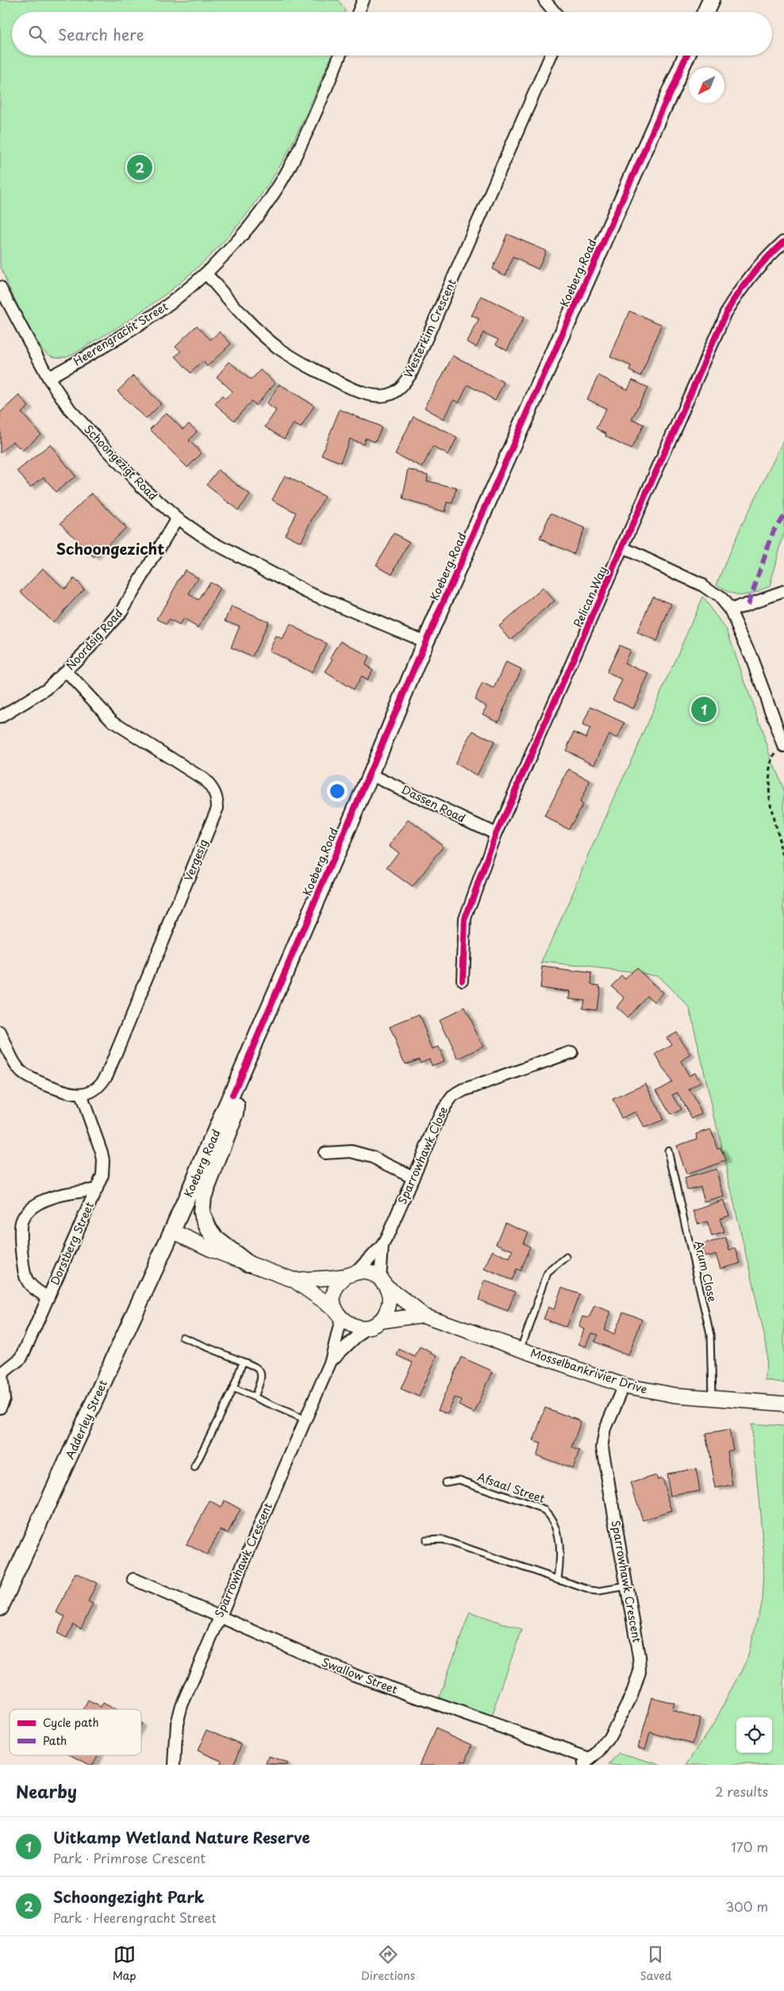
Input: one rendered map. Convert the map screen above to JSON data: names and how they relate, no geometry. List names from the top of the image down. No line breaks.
{"streets":{"main road":["Koeberg Road","Adderley Street"],"street":["Westerkim Crescent","Heerengracht Street","Schoongezigt Road","Pelican Way","Noordsig Road","Dassen Road","Vergesig","Sparrowhawk Close","Dorstberg Street","Mosselbankrivier Drive","Sparrowhawk Crescent","Swallow Street"],"lane":["Arum Close","Afsaal Street"]},"crossings":[["Koeberg Road","Schoongezigt Road"],["Koeberg Road","Dassen Road"],["Koeberg Road","Mosselbankrivier Drive"],["Koeberg Road","Adderley Street"],["Westerkim Crescent","Heerengracht Street"],["Heerengracht Street","Schoongezigt Road"],["Schoongezigt Road","Noordsig Road"],["Pelican Way","Dassen Road"],["Noordsig Road","Vergesig"],["Vergesig","Dorstberg Street"],["Sparrowhawk Close","Mosselbankrivier Drive"],["Sparrowhawk Close","Sparrowhawk Crescent"],["Arum Close","Mosselbankrivier Drive"],["Mosselbankrivier Drive","Adderley Street"],["Mosselbankrivier Drive","Sparrowhawk Crescent"],["Sparrowhawk Crescent","Swallow Street"]],"districts":["Schoongezicht"],"legend":["Cycle path","Path"],"north":"bottom left","page":{"search":"Search here","pins":["2","1"],"heading":["Nearby","2 results"],"list":[{"mark":"1","name":"Uitkamp Wetland Nature Reserve","note":"Park · Primrose Crescent","value":"170 m"},{"mark":"2","name":"Schoongezight Park","note":"Park · Heerengracht Street","value":"300 m"}],"nav":["Map","Directions","Saved"]}}
